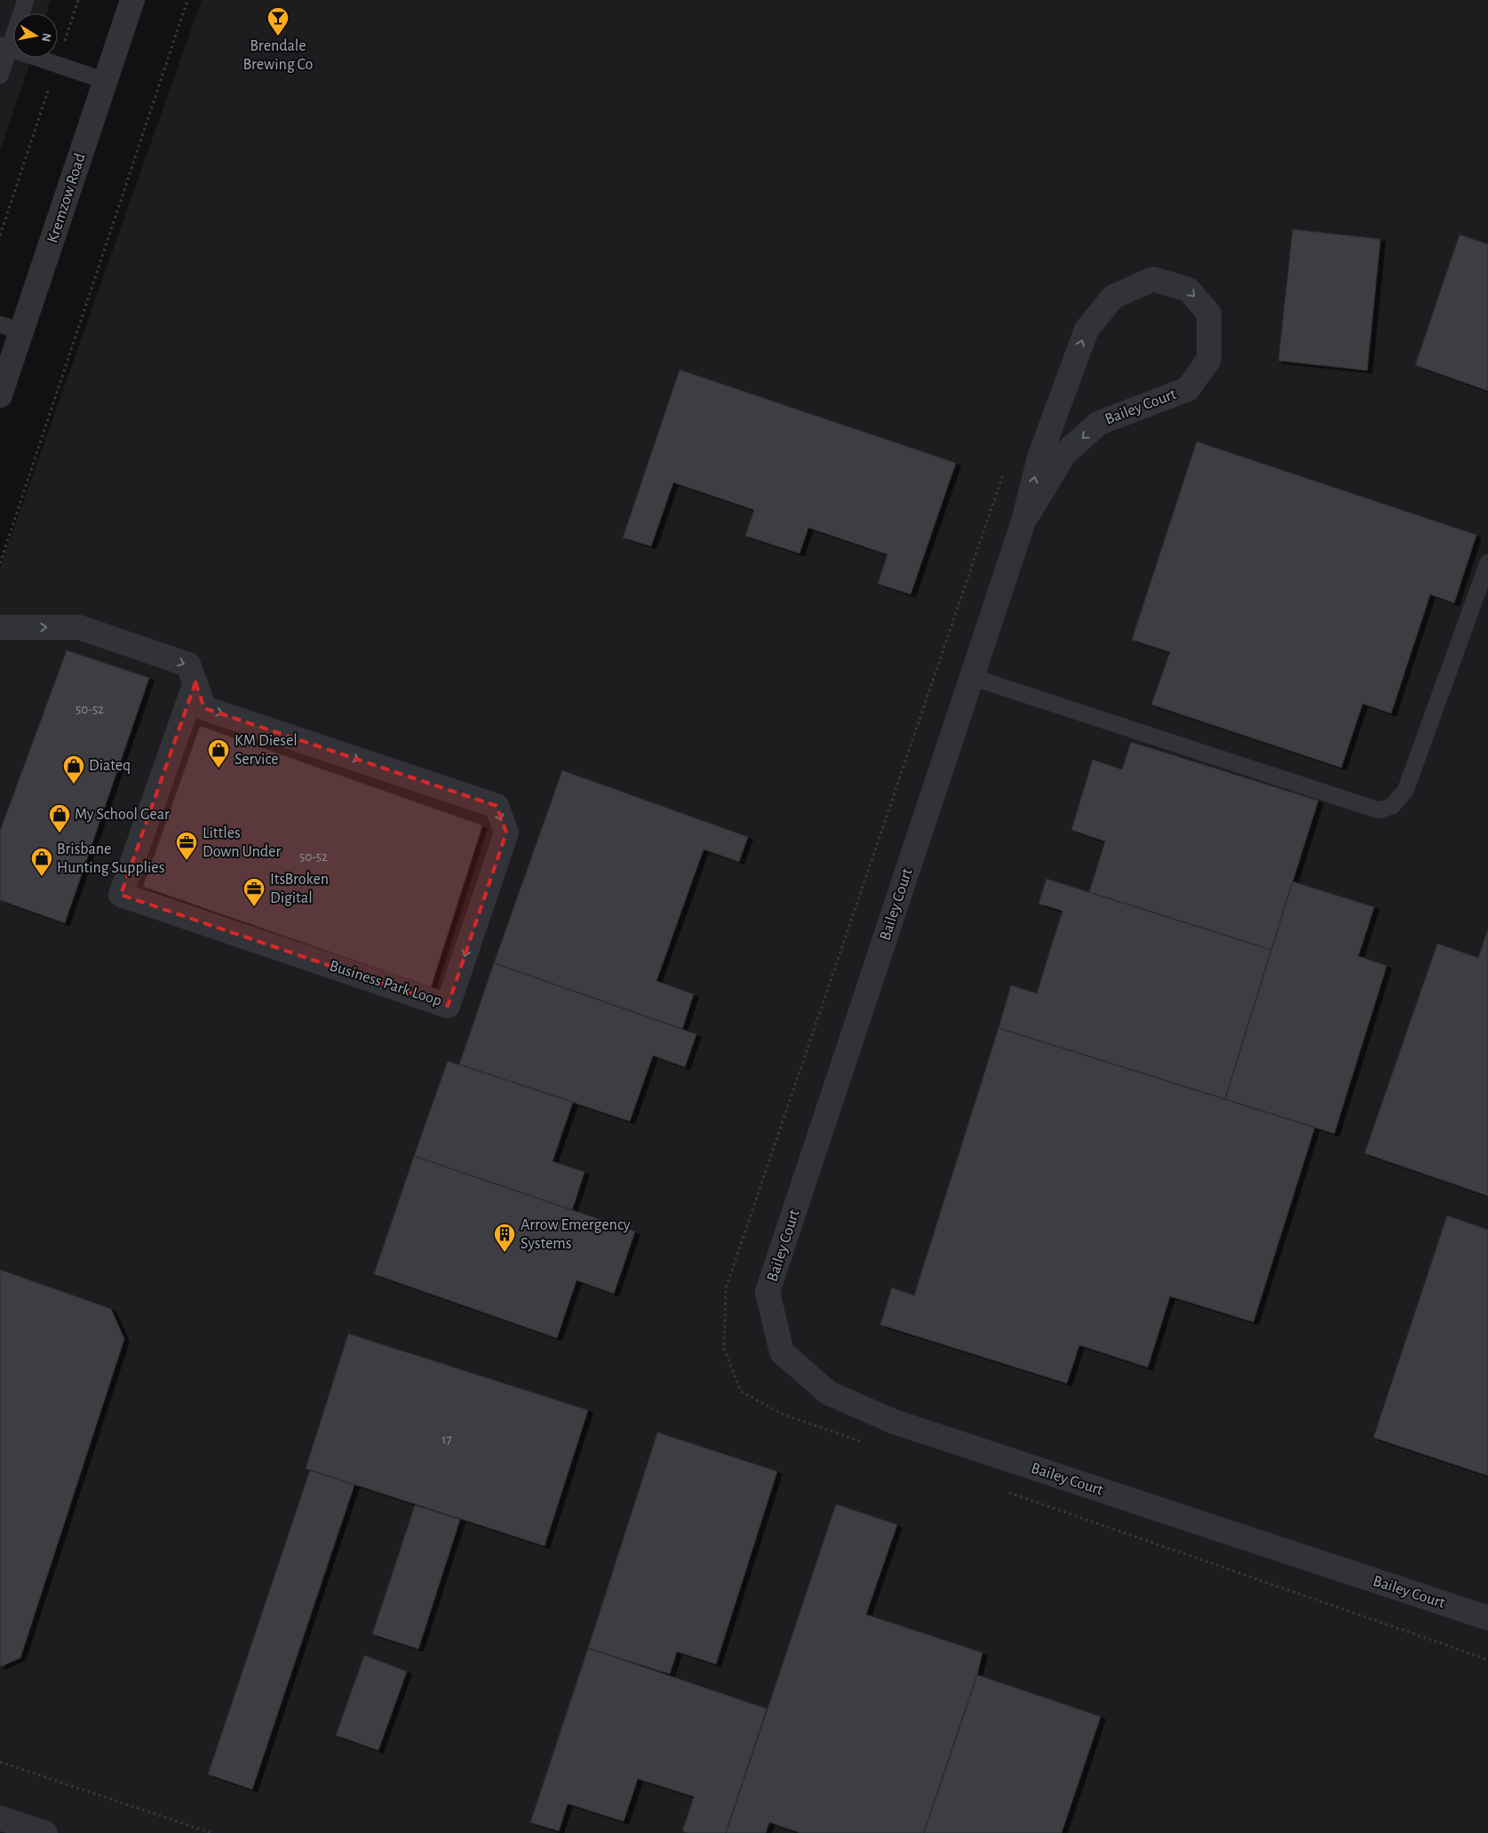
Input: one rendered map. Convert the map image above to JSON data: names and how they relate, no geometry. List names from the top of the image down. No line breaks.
{"streets":{"street":["Kremzow Road","Bailey Court","Business Park Loop"]},"places":{"bar":["Brendale Brewing Co"],"shop":["KM Diesel Service","Diateq","My School Gear","Brisbane Hunting Supplies"],"office":["Littles Down Under","ItsBroken Digital"],"building":["Arrow Emergency Systems"]},"house_numbers":["50-52","50-52","17"],"north":"right"}
